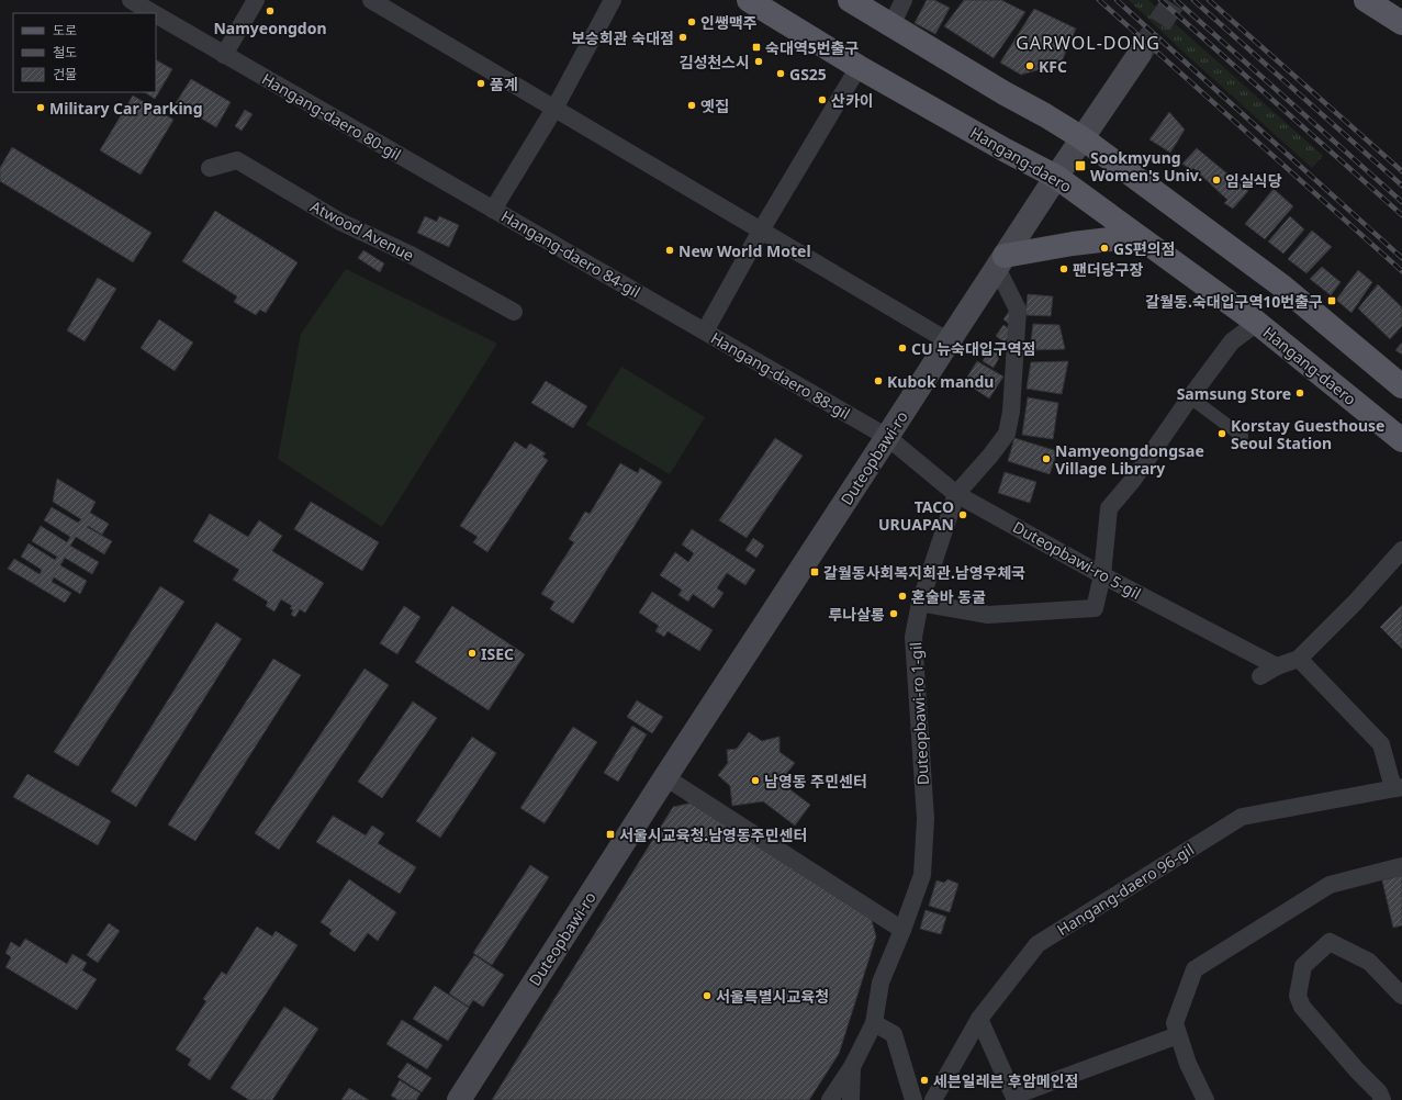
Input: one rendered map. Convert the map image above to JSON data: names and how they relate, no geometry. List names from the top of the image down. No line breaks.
{"streets":{"main road":["Hangang-daero","Duteopbawi-ro"],"street":["Hangang-daero 80-gil","Atwood Avenue","Hangang-daero 84-gil","Hangang-daero 88-gil","Duteopbawi-ro 5-gil","Duteopbawi-ro 1-gil","Hangang-daero 96-gil"]},"crossings":[["Hangang-daero 80-gil","Hangang-daero 84-gil"],["Hangang-daero","Hangang-daero 88-gil"],["Hangang-daero","Duteopbawi-ro"],["Hangang-daero 84-gil","Hangang-daero 88-gil"],["Hangang-daero 88-gil","Duteopbawi-ro"],["Hangang-daero 88-gil","Duteopbawi-ro 5-gil"],["Duteopbawi-ro","Duteopbawi-ro 5-gil"],["Duteopbawi-ro","Duteopbawi-ro 1-gil"],["Duteopbawi-ro 5-gil","Duteopbawi-ro 1-gil"]],"districts":["GARWOL-DONG"],"places":{"other":["Namyeongdon","인쌩맥주","보승회관 숙대점","김성천스시","KFC","GS25","품계","산카이","옛집","Military Car Parking","임실식당","GS편의점","New World Motel","팬더당구장","CU 뉴숙대입구역점","Kubok mandu","Samsung Store","Korstay Guesthouse Seoul Station","Namyeongdongsae Village Library","TACO URUAPAN","혼술바 동굴","루나살롱","ISEC","남영동 주민센터","서울특별시교육청","세븐일레븐 후암메인점"],"transit":["숙대역5번출구","Sookmyung Women's Univ.","갈월동.숙대입구역10번출구","갈월동사회복지회관.남영우체국","서울시교육청.남영동주민센터"]},"legend":["도로","철도","건물"]}
